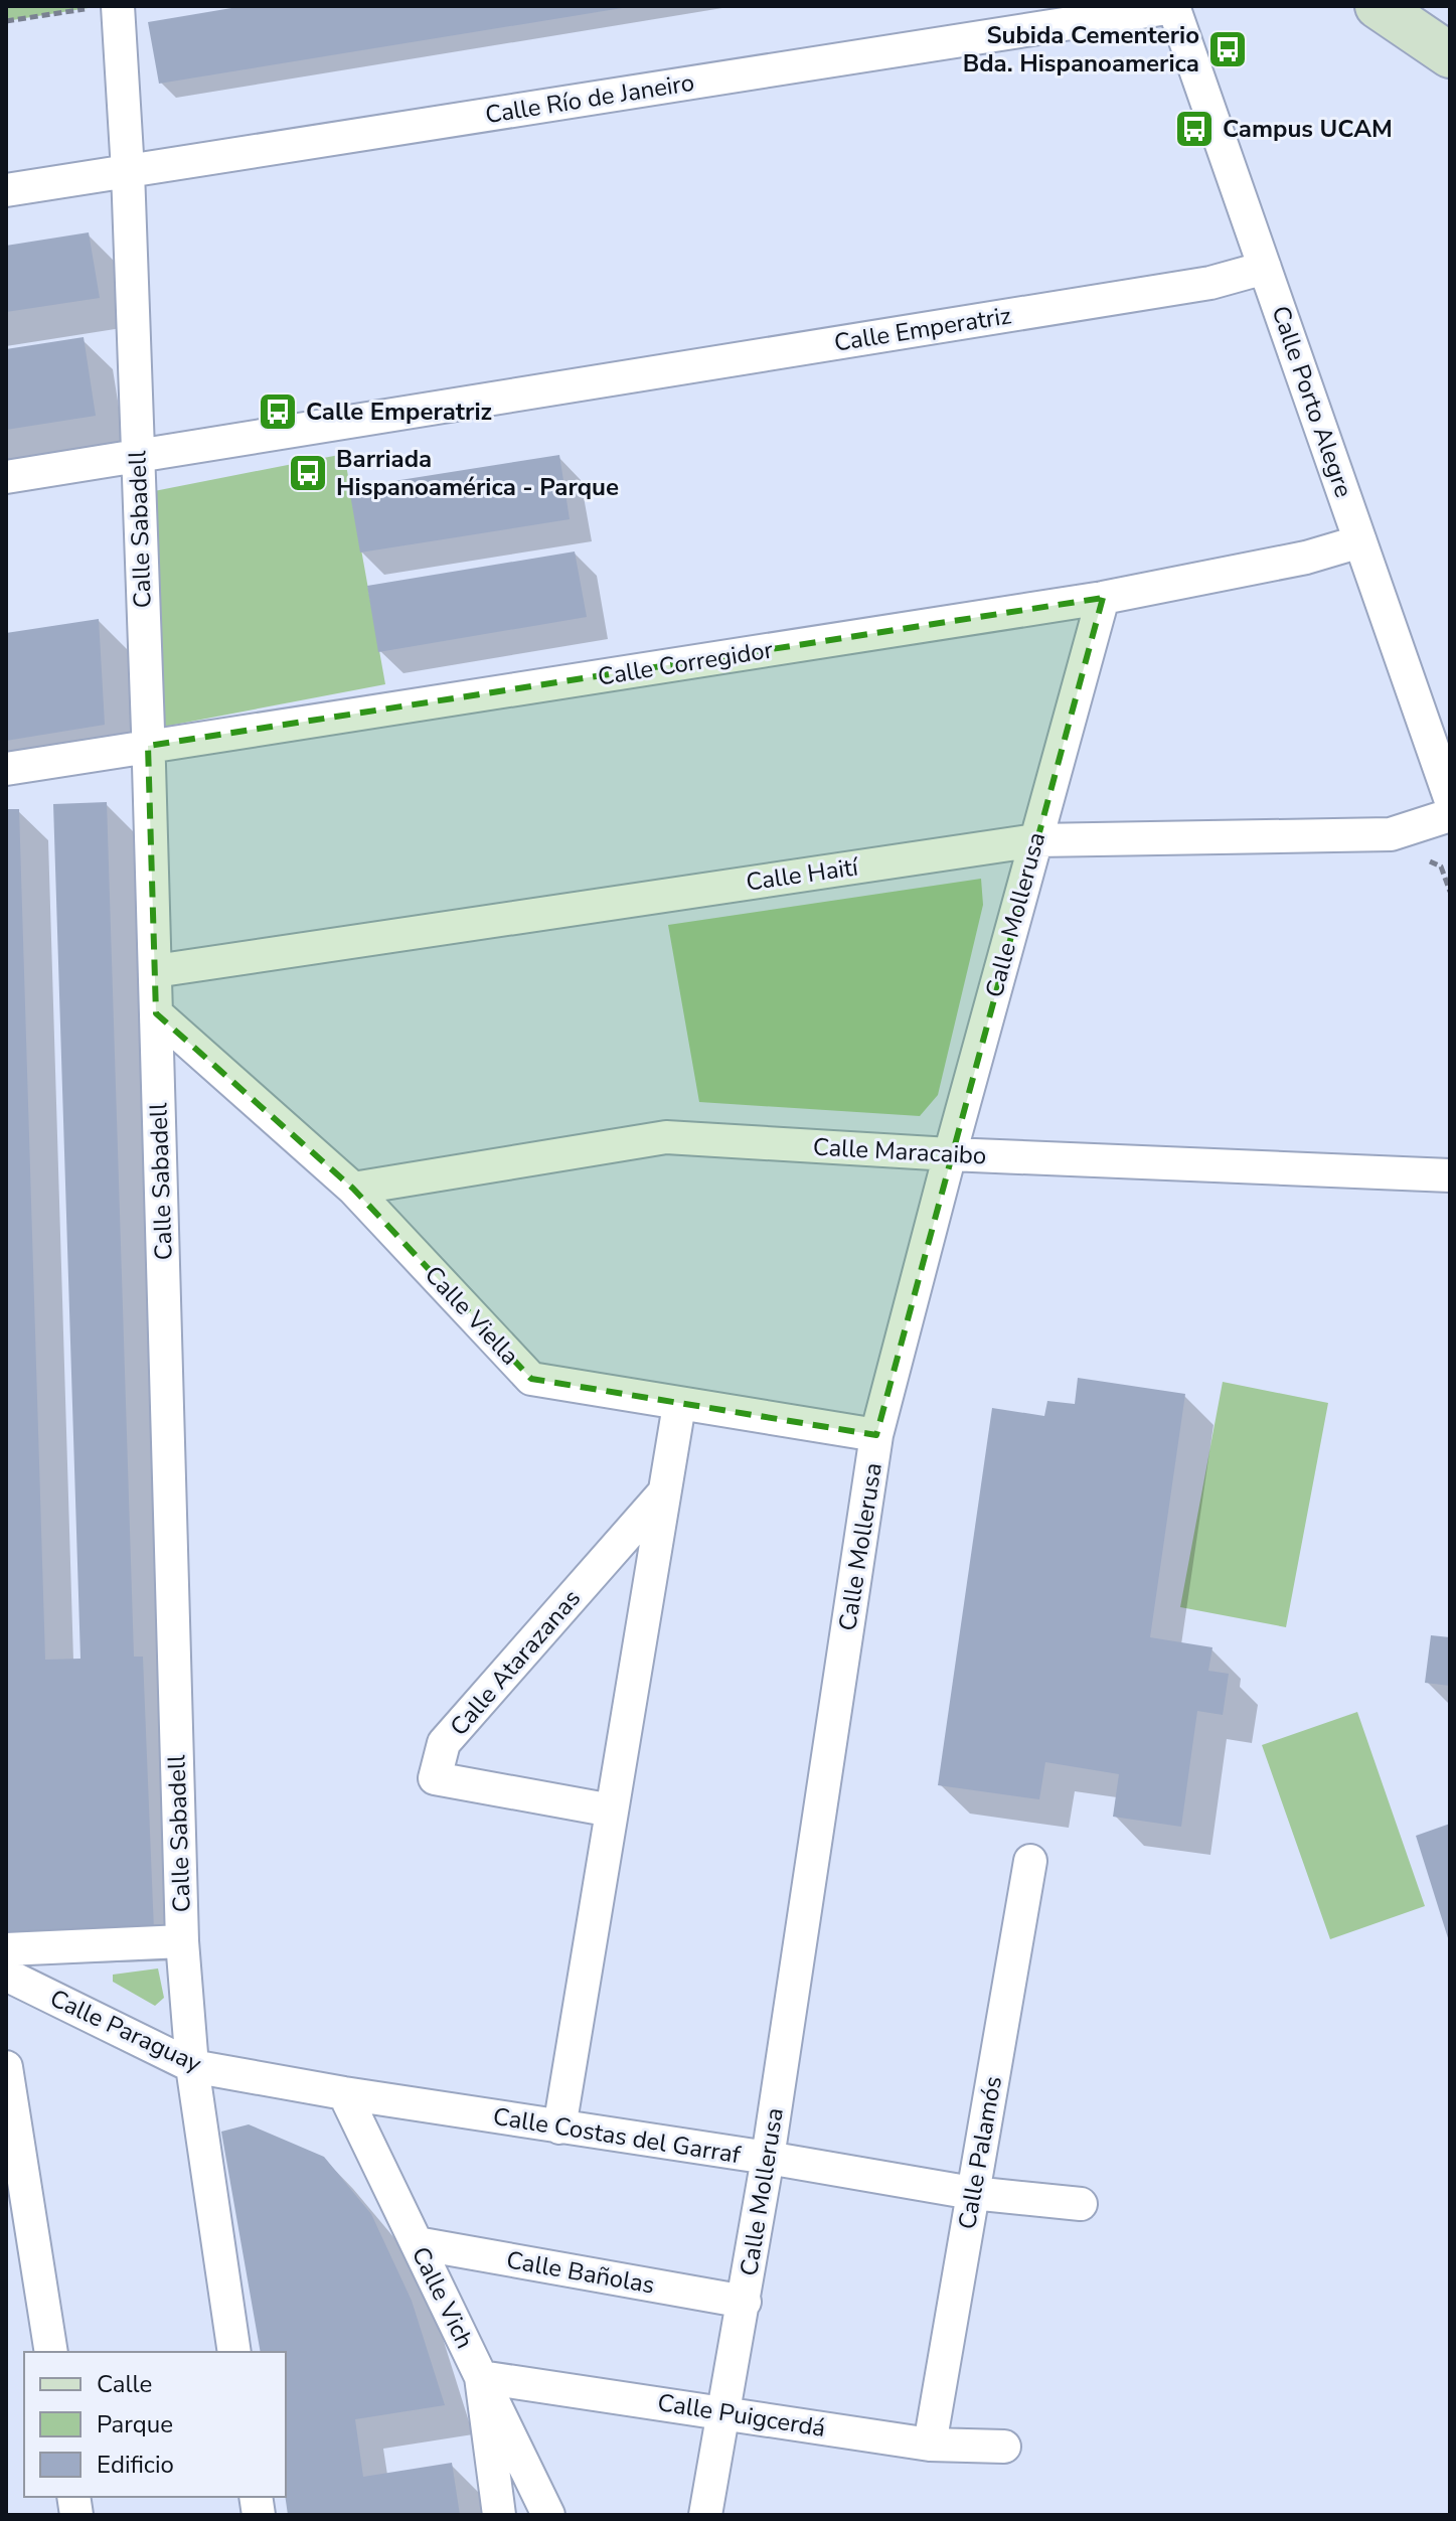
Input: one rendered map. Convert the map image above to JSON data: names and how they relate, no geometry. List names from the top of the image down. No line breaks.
{"streets":{"street":["Calle Río de Janeiro","Calle Emperatriz","Calle Porto Alegre","Calle Sabadell","Calle Corregidor","Calle Haití","Calle Mollerusa","Calle Maracaibo","Calle Viella","Calle Atarazanas","Calle Paraguay","Calle Costas del Garraf","Calle Palamós","Calle Bañolas","Calle Vich","Calle Puigcerdá"]},"crossings":[["Calle Río de Janeiro","Calle Porto Alegre"],["Calle Río de Janeiro","Calle Sabadell"],["Calle Emperatriz","Calle Porto Alegre"],["Calle Emperatriz","Calle Sabadell"],["Calle Porto Alegre","Calle Corregidor"],["Calle Sabadell","Calle Corregidor"],["Calle Sabadell","Calle Haití"],["Calle Sabadell","Calle Viella"],["Calle Sabadell","Calle Paraguay"],["Calle Corregidor","Calle Mollerusa"],["Calle Haití","Calle Mollerusa"],["Calle Mollerusa","Calle Maracaibo"],["Calle Mollerusa","Calle Viella"],["Calle Mollerusa","Calle Costas del Garraf"],["Calle Mollerusa","Calle Bañolas"],["Calle Mollerusa","Calle Puigcerdá"],["Calle Maracaibo","Calle Viella"],["Calle Paraguay","Calle Costas del Garraf"],["Calle Paraguay","Calle Vich"],["Calle Costas del Garraf","Calle Palamós"],["Calle Costas del Garraf","Calle Vich"],["Calle Palamós","Calle Puigcerdá"],["Calle Bañolas","Calle Vich"],["Calle Vich","Calle Puigcerdá"]],"places":{"bus stop":["Subida Cementerio Bda. Hispanoamerica","Campus UCAM","Calle Emperatriz","Barriada Hispanoamérica - Parque"]},"legend":["Calle","Parque","Edificio"]}
